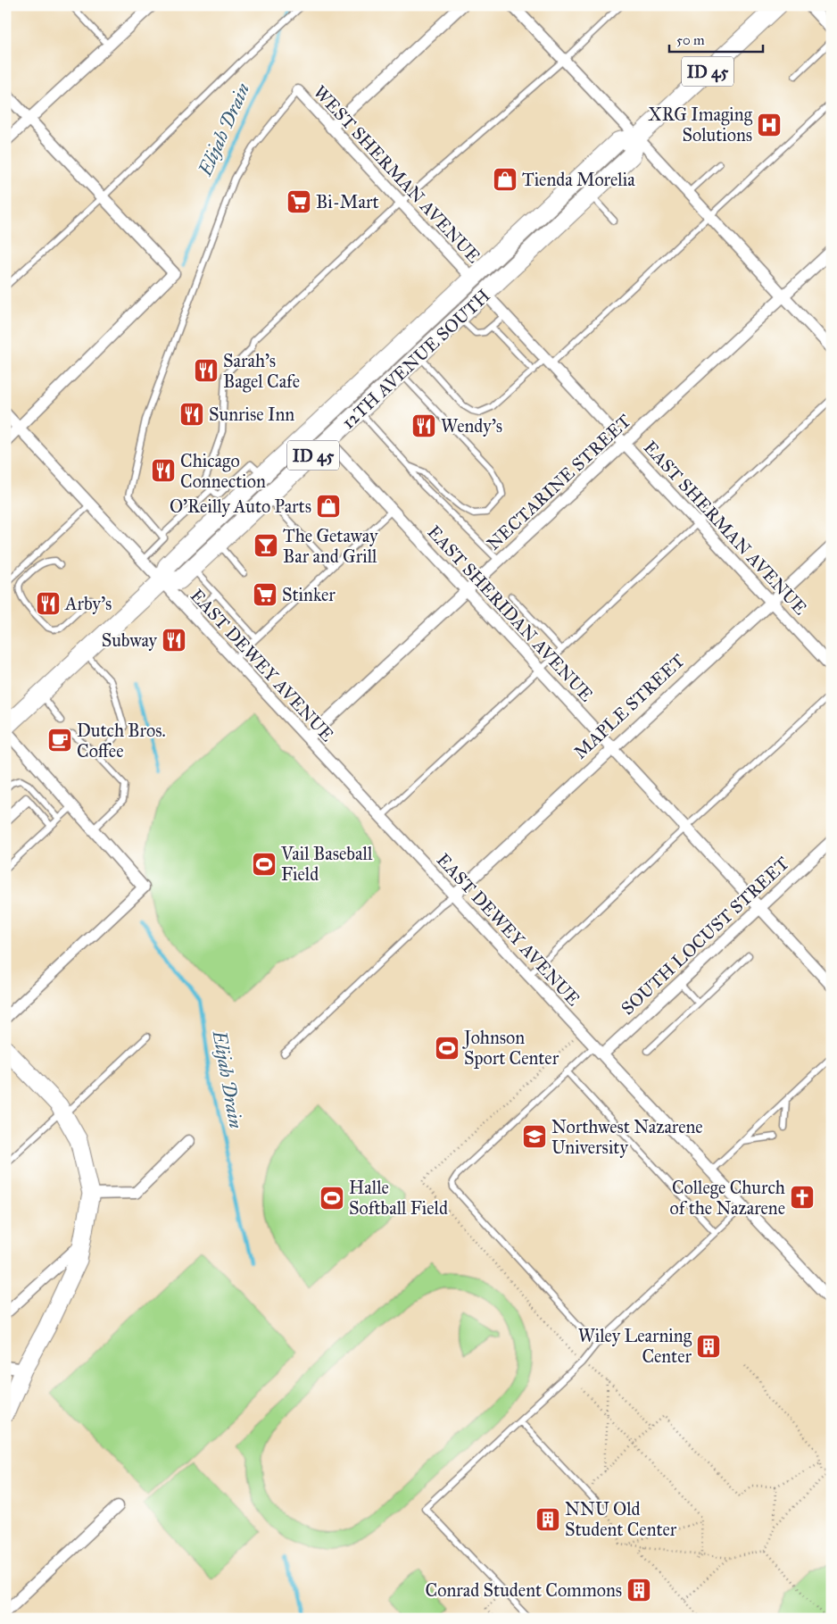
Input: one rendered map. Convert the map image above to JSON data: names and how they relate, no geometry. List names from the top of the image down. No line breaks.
{"streets":{"main road":["ID 45","12TH AVENUE SOUTH"],"street":["WEST SHERMAN AVENUE","NECTARINE STREET","EAST SHERMAN AVENUE","EAST SHERIDAN AVENUE","EAST DEWEY AVENUE","MAPLE STREET","SOUTH LOCUST STREET"]},"crossings":[["WEST SHERMAN AVENUE","12TH AVENUE SOUTH"],["12TH AVENUE SOUTH","EAST SHERMAN AVENUE"],["12TH AVENUE SOUTH","EAST SHERIDAN AVENUE"],["12TH AVENUE SOUTH","EAST DEWEY AVENUE"],["NECTARINE STREET","EAST SHERMAN AVENUE"],["NECTARINE STREET","EAST SHERIDAN AVENUE"],["NECTARINE STREET","EAST DEWEY AVENUE"],["EAST SHERMAN AVENUE","MAPLE STREET"],["EAST SHERIDAN AVENUE","MAPLE STREET"],["EAST SHERIDAN AVENUE","SOUTH LOCUST STREET"],["EAST DEWEY AVENUE","MAPLE STREET"],["EAST DEWEY AVENUE","SOUTH LOCUST STREET"]],"water":["Elijah Drain"],"places":{"hospital":["XRG Imaging Solutions"],"shop":["Tienda Morelia","O'Reilly Auto Parts"],"supermarket":["Bi-Mart","Stinker"],"restaurant":["Sarah's Bagel Cafe","Sunrise Inn","Wendy's","Chicago Connection","Arby's","Subway"],"bar":["The Getaway Bar and Grill"],"cafe":["Dutch Bros. Coffee"],"sports":["Vail Baseball Field","Johnson Sport Center","Halle Softball Field"],"school or university":["Northwest Nazarene University"],"church":["College Church of the Nazarene"],"building":["Wiley Learning Center","NNU Old Student Center","Conrad Student Commons"]},"scale_bar":"50 m"}
